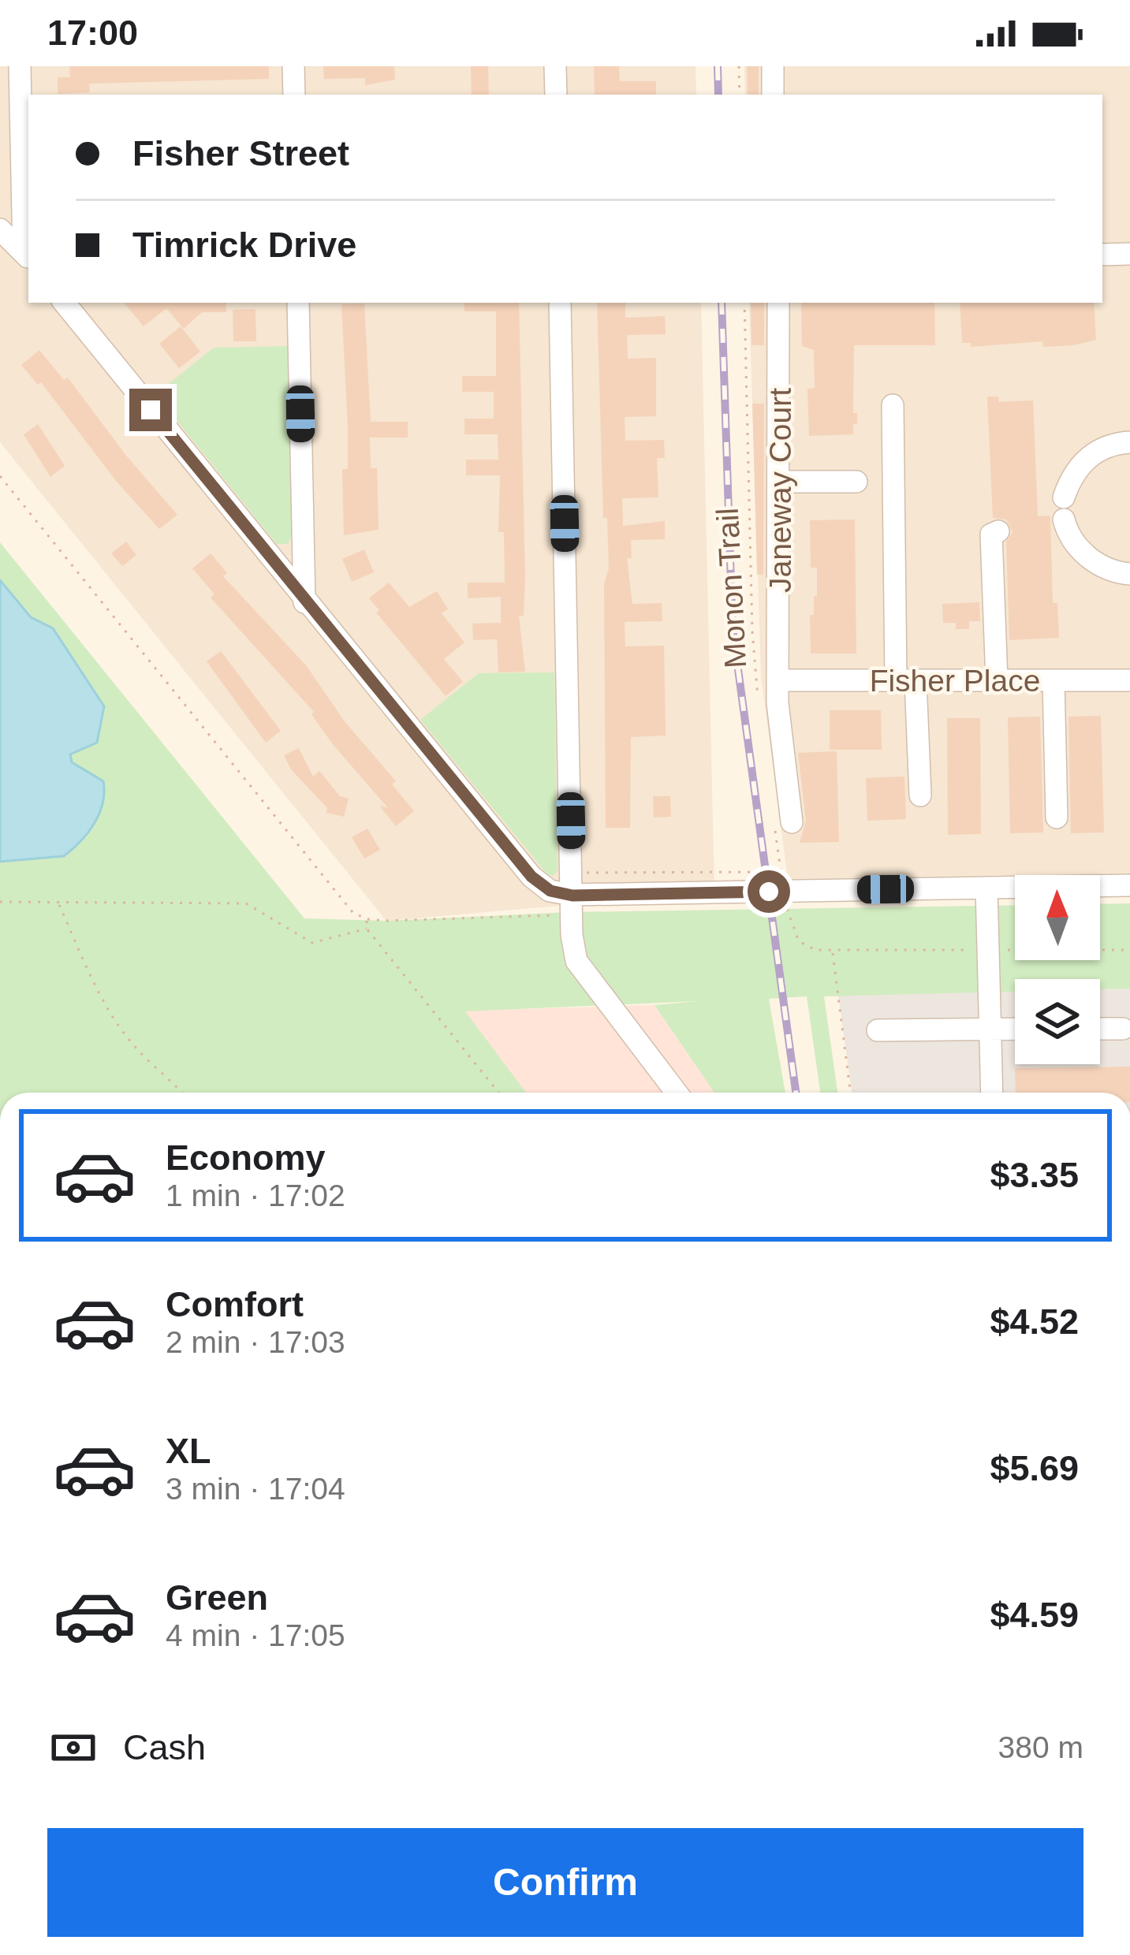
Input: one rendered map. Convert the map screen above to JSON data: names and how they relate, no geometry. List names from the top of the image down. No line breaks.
{"streets":{"street":["Janeway Court","Fisher Place"],"path":["Monon Trail"]},"crossings":[["Janeway Court","Fisher Place"]],"north":"top","page":{"status":"17:00","banner":["Fisher Street","Timrick Drive"],"list":[{"name":"Economy","note":"1 min · 17:02","value":"$3.35"},{"name":"Comfort","note":"2 min · 17:03","value":"$4.52"},{"name":"XL","note":"3 min · 17:04","value":"$5.69"},{"name":"Green","note":"4 min · 17:05","value":"$4.59"}],"pay":["Cash","380 m"],"buttons":"Confirm"}}
